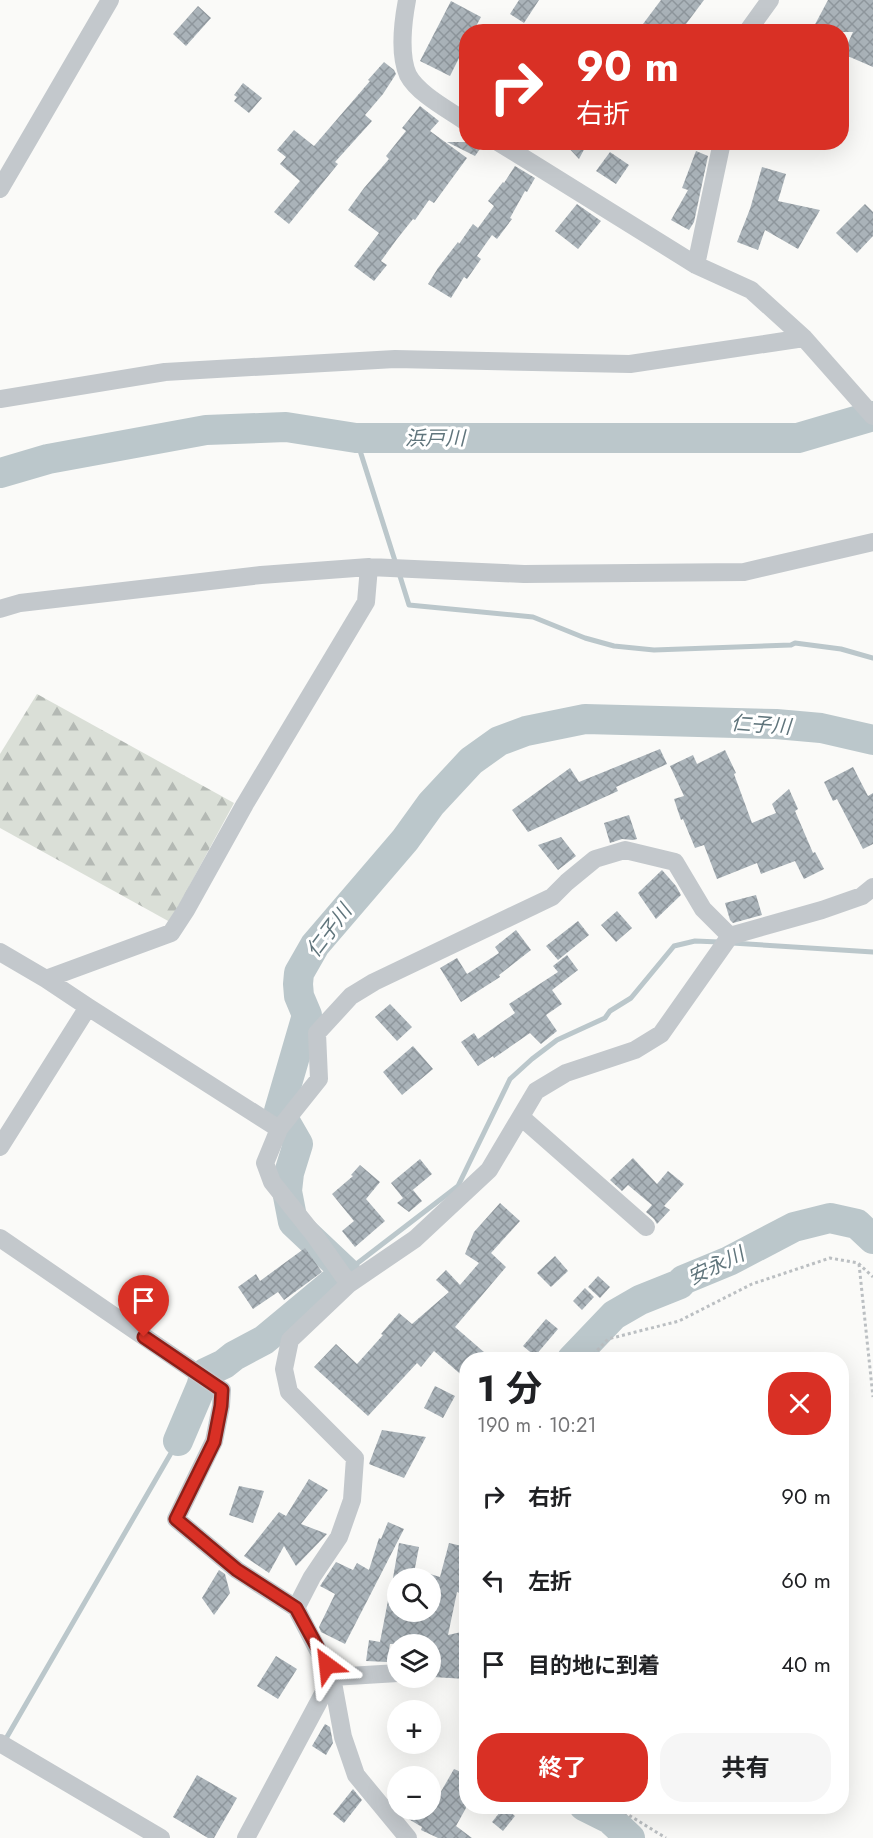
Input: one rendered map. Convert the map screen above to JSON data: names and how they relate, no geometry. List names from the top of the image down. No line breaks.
{"water":["浜戸川","仁子川","安永川"],"page":{"turn":["90 m","右折"],"heading":["1 分","190 m · 10:21"],"list":[{"name":"右折","value":"90 m"},{"name":"左折","value":"60 m"},{"name":"目的地に到着","value":"40 m"}],"map_buttons":["+","−"],"buttons":["終了","共有"]}}
